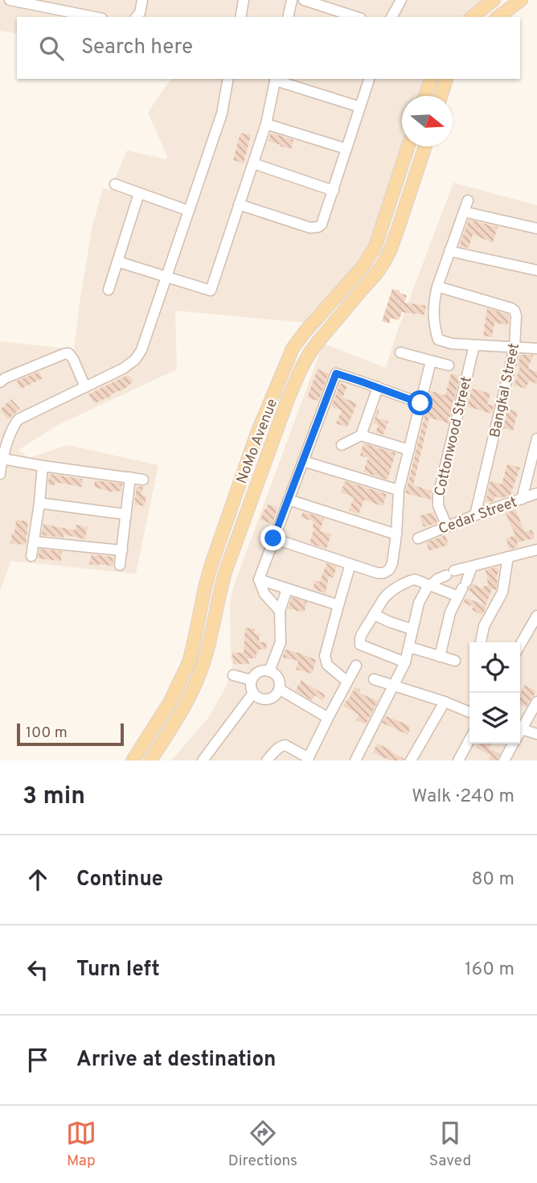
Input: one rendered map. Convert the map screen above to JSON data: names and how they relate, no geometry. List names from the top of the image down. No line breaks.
{"streets":{"main road":["NoMo Avenue"],"street":["Bangkal Street","Cottonwood Street","Cedar Street"]},"crossings":[["Bangkal Street","Cedar Street"],["Cottonwood Street","Cedar Street"]],"scale_bar":"100 m","north":"right","page":{"search":"Search here","scale":"100 m","heading":["3 min","Walk · 240 m"],"list":[["Continue","80 m"],["Turn left","160 m"],"Arrive at destination"],"nav":["Map","Directions","Saved"]}}
